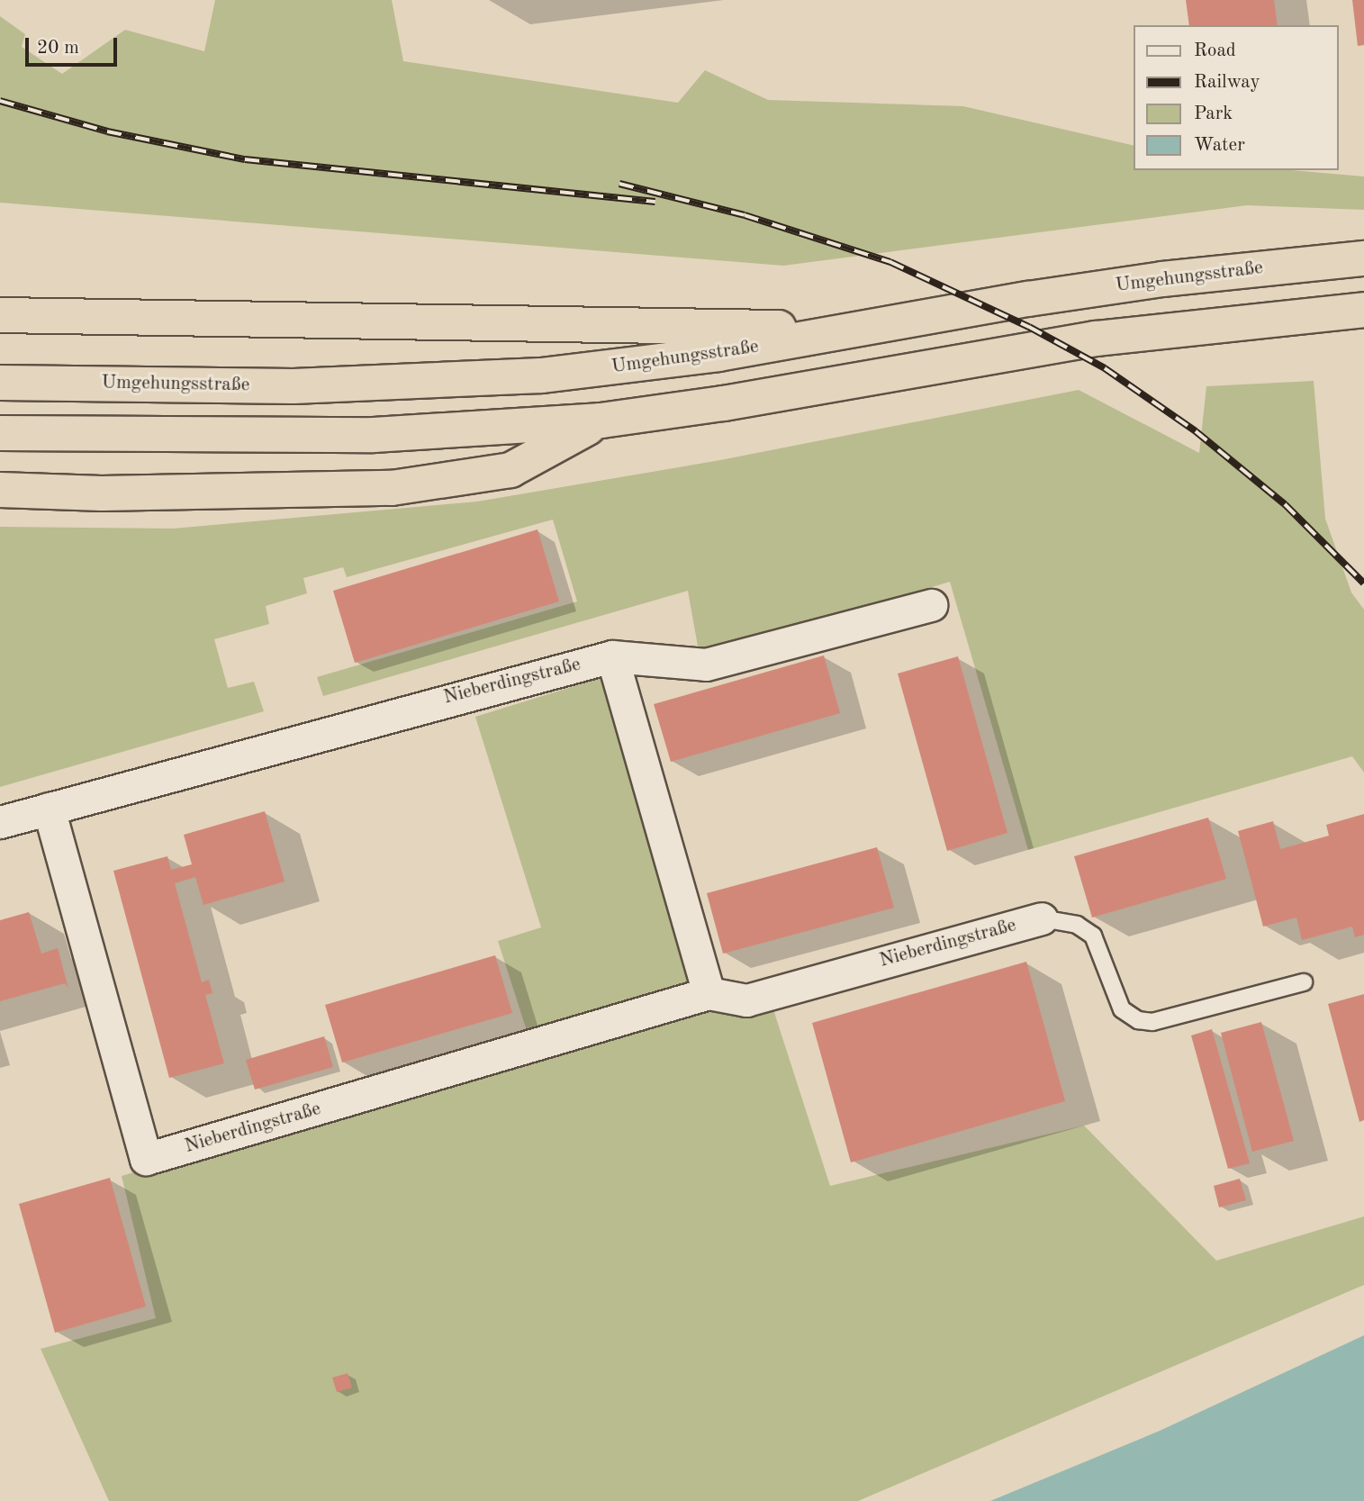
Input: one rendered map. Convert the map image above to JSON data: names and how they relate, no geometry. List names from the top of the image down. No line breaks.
{"streets":{"highway":["Umgehungsstraße"],"street":["Nieberdingstraße"]},"legend":["Road","Railway","Park","Water"],"scale_bar":"20 m"}
